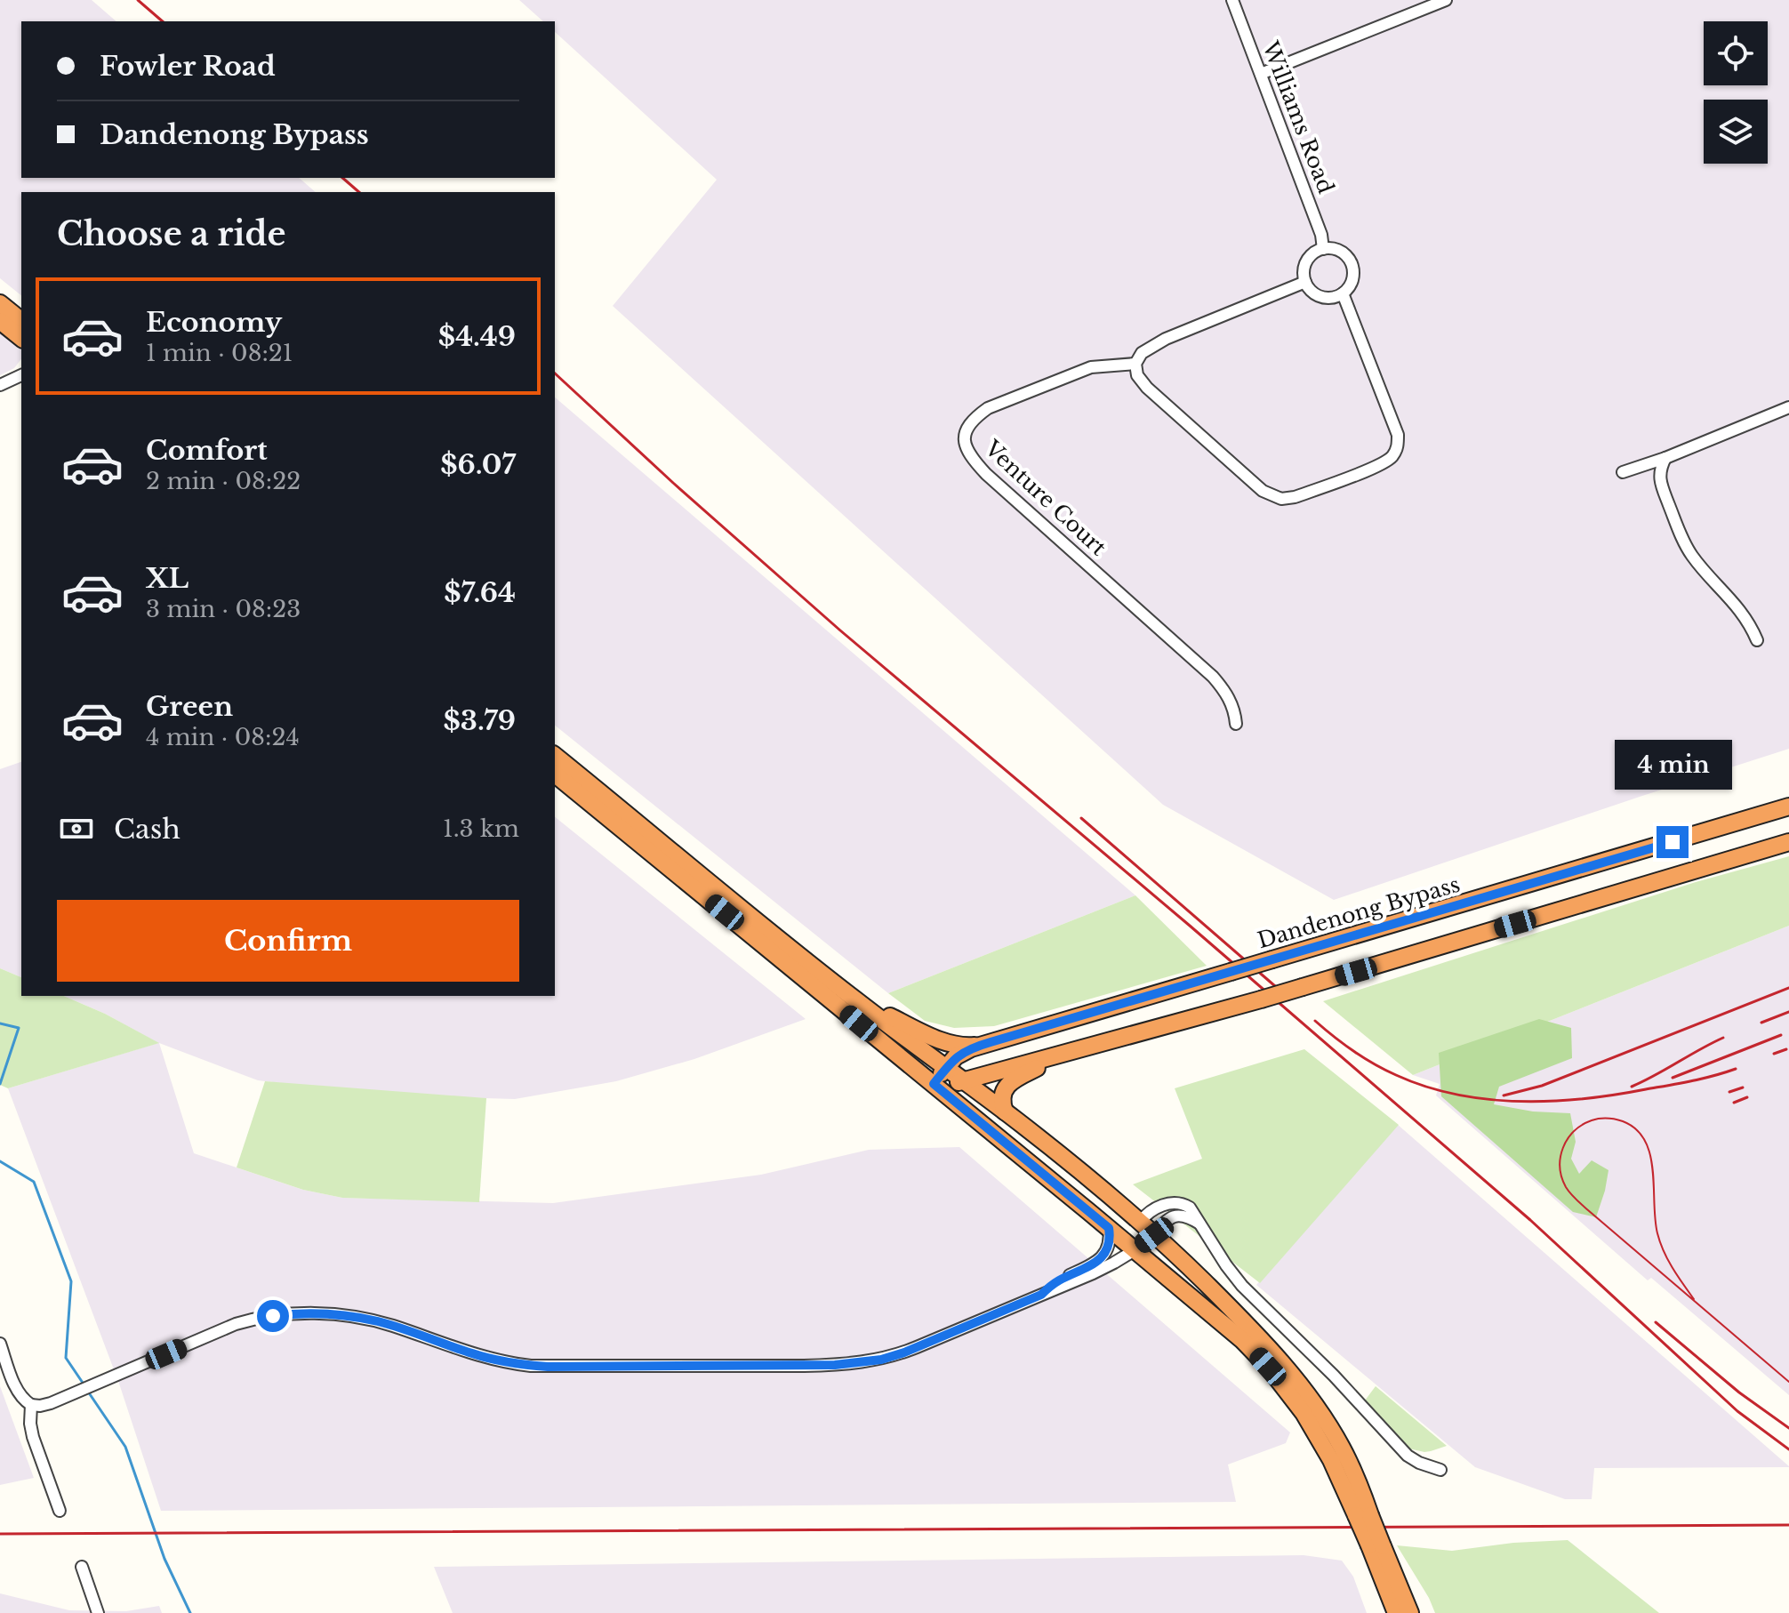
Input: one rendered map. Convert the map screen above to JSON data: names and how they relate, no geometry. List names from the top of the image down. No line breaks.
{"streets":{"highway":["Dandenong Bypass"],"street":["Williams Road","Venture Court"]},"page":{"banner":["Fowler Road","Dandenong Bypass"],"heading":"Choose a ride","list":[{"name":"Economy","note":"1 min · 08:21","value":"$4.49"},{"name":"Comfort","note":"2 min · 08:22","value":"$6.07"},{"name":"XL","note":"3 min · 08:23","value":"$7.64"},{"name":"Green","note":"4 min · 08:24","value":"$3.79"}],"bubble":"4 min","pay":["Cash","1.3 km"],"buttons":"Confirm"}}
